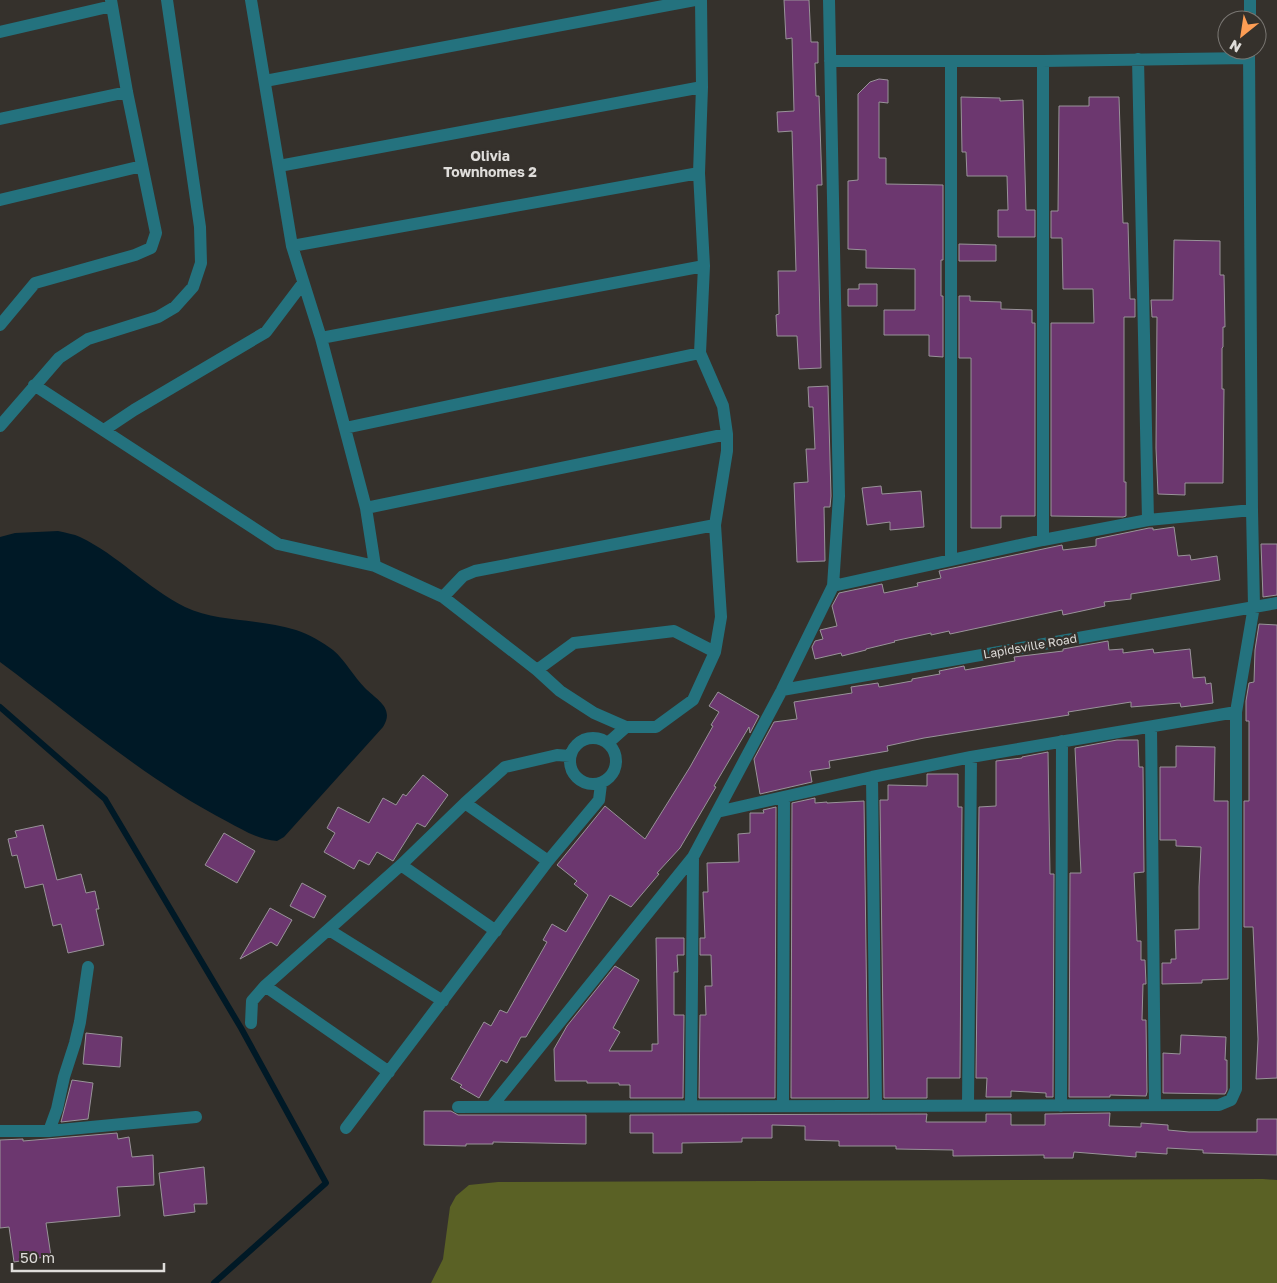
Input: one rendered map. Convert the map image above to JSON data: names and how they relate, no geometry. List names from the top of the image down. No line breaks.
{"streets":{"street":["Lapidsville Road"]},"districts":["Olivia Townhomes 2"],"scale_bar":"50 m","north":"bottom left"}
